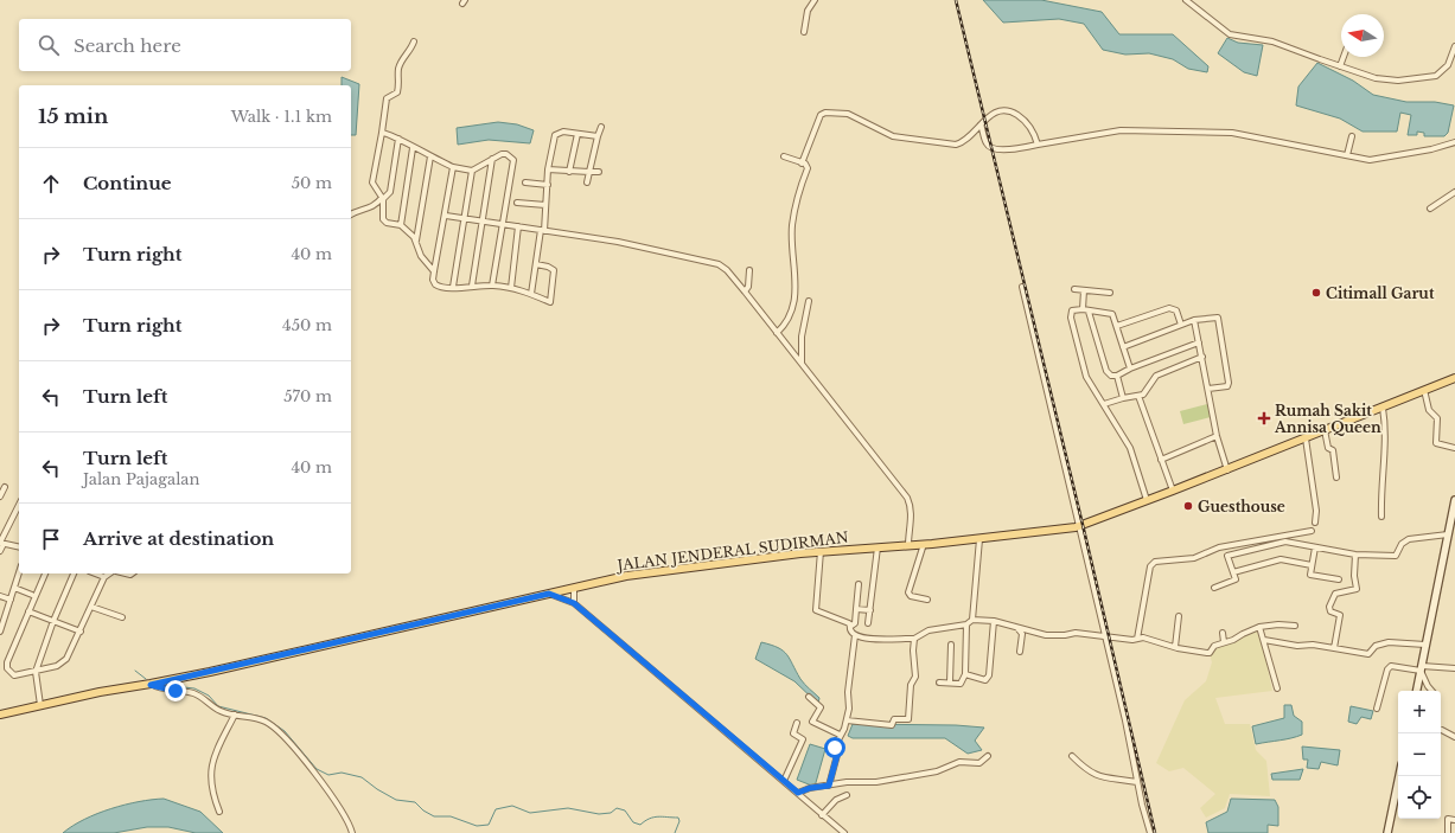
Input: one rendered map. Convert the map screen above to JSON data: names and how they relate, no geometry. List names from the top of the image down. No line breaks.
{"streets":{"main road":["JALAN JENDERAL SUDIRMAN"]},"places":{"other":["Citimall Garut","Guesthouse"],"health":["Rumah Sakit Annisa Queen"]},"north":"left","page":{"search":"Search here","heading":["15 min","Walk · 1.1 km"],"list":[["Continue","50 m"],["Turn right","40 m"],["Turn right","450 m"],["Turn left","570 m"],["Turn left","Jalan Pajagalan","40 m"],"Arrive at destination"],"map_buttons":["+","−"]}}
